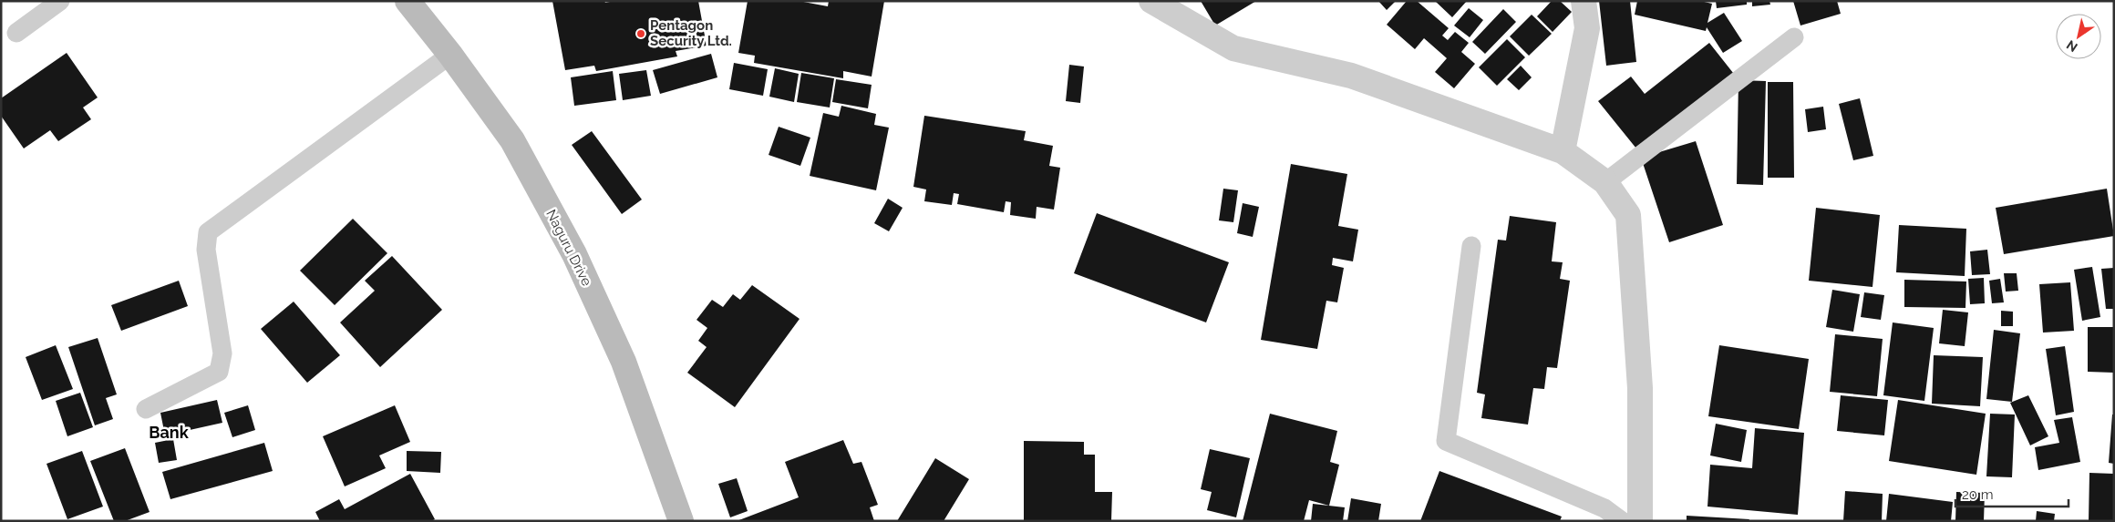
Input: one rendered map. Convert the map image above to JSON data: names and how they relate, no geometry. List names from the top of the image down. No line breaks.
{"streets":{"street":["Naguru Drive"]},"districts":["Bank"],"places":["Pentagon Security Ltd."],"scale_bar":"20 m","north":"bottom left"}
